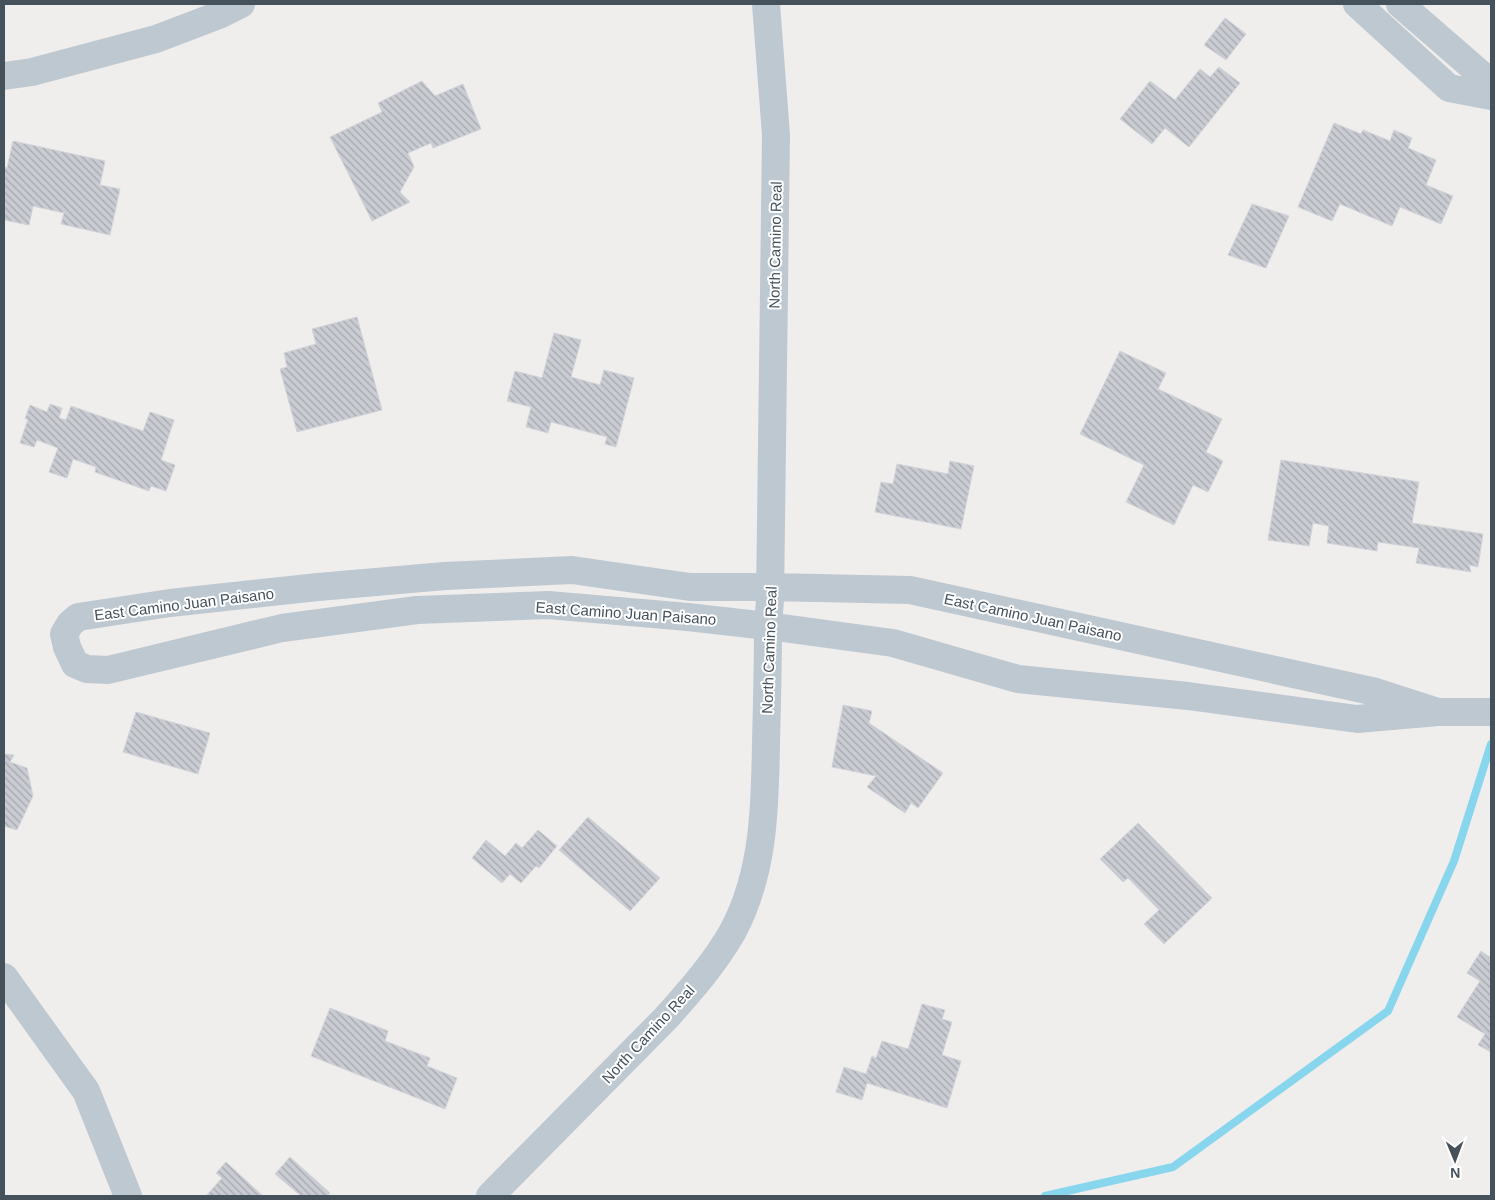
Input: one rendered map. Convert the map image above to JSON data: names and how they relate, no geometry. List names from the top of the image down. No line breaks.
{"streets":{"street":["North Camino Real","East Camino Juan Paisano"]},"crossings":[["North Camino Real","East Camino Juan Paisano"]],"north":"bottom"}
